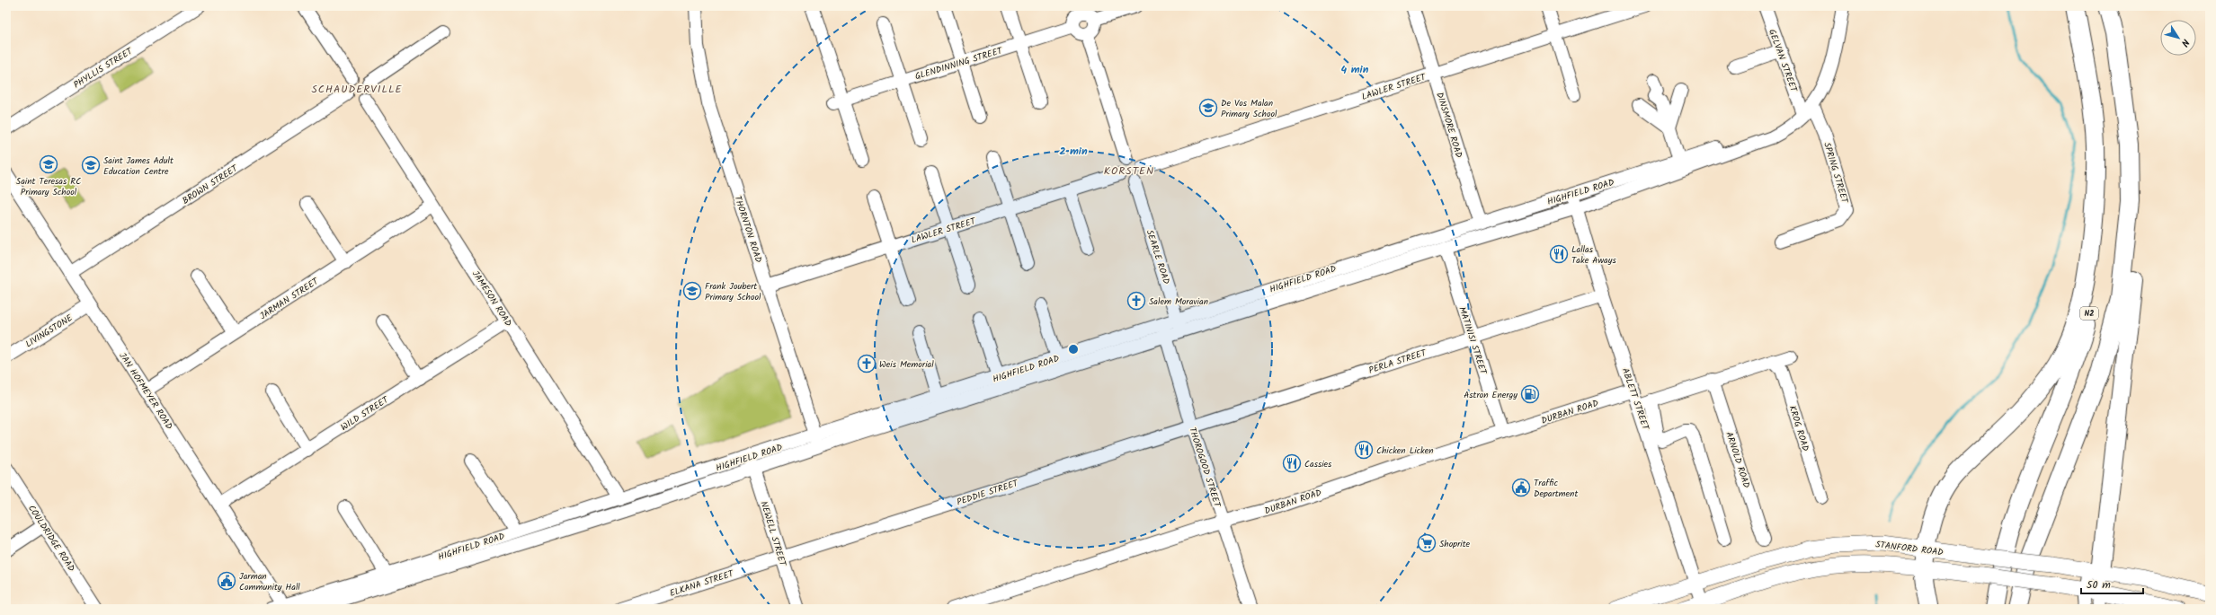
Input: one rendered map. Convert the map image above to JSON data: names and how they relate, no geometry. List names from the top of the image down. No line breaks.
{"streets":{"highway":["N2"],"main road":["STANFORD ROAD"],"street":["GELVAN STREET","GLENDINNING STREET","PHYLLIS STREET","LAWLER STREET","DINSMORE ROAD","SPRING STREET","BROWN STREET","HIGHFIELD ROAD","THORNTON ROAD","SEARLE ROAD","JARMAN STREET","JAMESON ROAD","LIVINGSTONE","MATINISI STREET","PERLA STREET","JAN HOFMEYER ROAD","ABLETT STREET","DURBAN ROAD","WILD STREET","KROG ROAD","ARNOLD ROAD","THOROGOOD STREET","PEDDIE STREET","NEWELL STREET","COULDRIDGE ROAD","ELKANA STREET"]},"crossings":[["GELVAN STREET","HIGHFIELD ROAD"],["LAWLER STREET","DINSMORE ROAD"],["LAWLER STREET","THORNTON ROAD"],["LAWLER STREET","SEARLE ROAD"],["DINSMORE ROAD","HIGHFIELD ROAD"],["BROWN STREET","JAMESON ROAD"],["BROWN STREET","JAN HOFMEYER ROAD"],["HIGHFIELD ROAD","THORNTON ROAD"],["HIGHFIELD ROAD","SEARLE ROAD"],["HIGHFIELD ROAD","JAMESON ROAD"],["HIGHFIELD ROAD","MATINISI STREET"],["HIGHFIELD ROAD","JAN HOFMEYER ROAD"],["HIGHFIELD ROAD","ABLETT STREET"],["HIGHFIELD ROAD","THOROGOOD STREET"],["HIGHFIELD ROAD","NEWELL STREET"],["JARMAN STREET","JAMESON ROAD"],["JARMAN STREET","JAN HOFMEYER ROAD"],["JAMESON ROAD","WILD STREET"],["LIVINGSTONE","JAN HOFMEYER ROAD"],["MATINISI STREET","PERLA STREET"],["MATINISI STREET","DURBAN ROAD"],["PERLA STREET","ABLETT STREET"],["PERLA STREET","THOROGOOD STREET"],["PERLA STREET","PEDDIE STREET"],["JAN HOFMEYER ROAD","WILD STREET"],["ABLETT STREET","DURBAN ROAD"],["ABLETT STREET","STANFORD ROAD"],["DURBAN ROAD","THOROGOOD STREET"],["THOROGOOD STREET","PEDDIE STREET"],["PEDDIE STREET","NEWELL STREET"],["PEDDIE STREET","ELKANA STREET"],["NEWELL STREET","ELKANA STREET"]],"districts":["SCHAUDERVILLE","KORSTEN"],"places":{"school or university":["De Vos Malan Primary School","Saint Teresas RC Primary School","Saint James Adult Education Centre","Frank Joubert Primary School"],"restaurant":["Lallas Take Aways","Chicken Licken","Cassies"],"church":["Salem Moravian","Weis Memorial"],"fuel station":["Astron Energy"],"public building":["Traffic Department","Jarman Community Hall"],"supermarket":["Shoprite"]},"scale_bar":"50 m","north":"bottom right","rings":["4 min","2 min"]}
